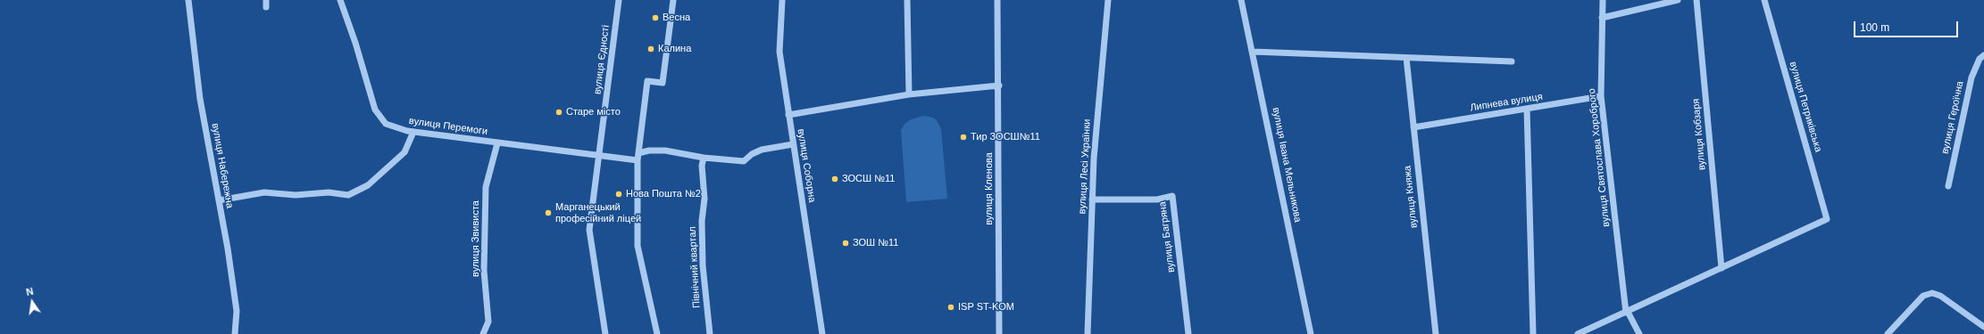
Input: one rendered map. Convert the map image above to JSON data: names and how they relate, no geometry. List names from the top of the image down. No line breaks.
{"streets":{"street":["вулиця Єдності","Липнева вулиця","вулиця Петриківська","вулиця Героїчна","вулиця Перемоги","вулиця Кобзаря","вулиця Святослава Хороброго","вулиця Івана Мельникова","вулиця Набережна","вулиця Соборна","вулиця Лесі Українки","вулиця Кленова","вулиця Княжа","вулиця Багряна","вулиця Звивиста","Північний квартал"]},"crossings":[["вулиця Єдності","вулиця Перемоги"],["Липнева вулиця","вулиця Святослава Хороброго"],["Липнева вулиця","вулиця Княжа"],["вулиця Петриківська","вулиця Кобзаря"],["вулиця Перемоги","вулиця Звивиста"],["вулиця Лесі Українки","вулиця Багряна"]],"places":["Весна","Калина","Старе місто","Тир ЗОСШ№11","ЗОСШ №11","Нова Пошта №2","Марганецький професійний ліцей","ЗОШ №11","ISP ST-KOM"],"scale_bar":"100 m","north":"top"}
